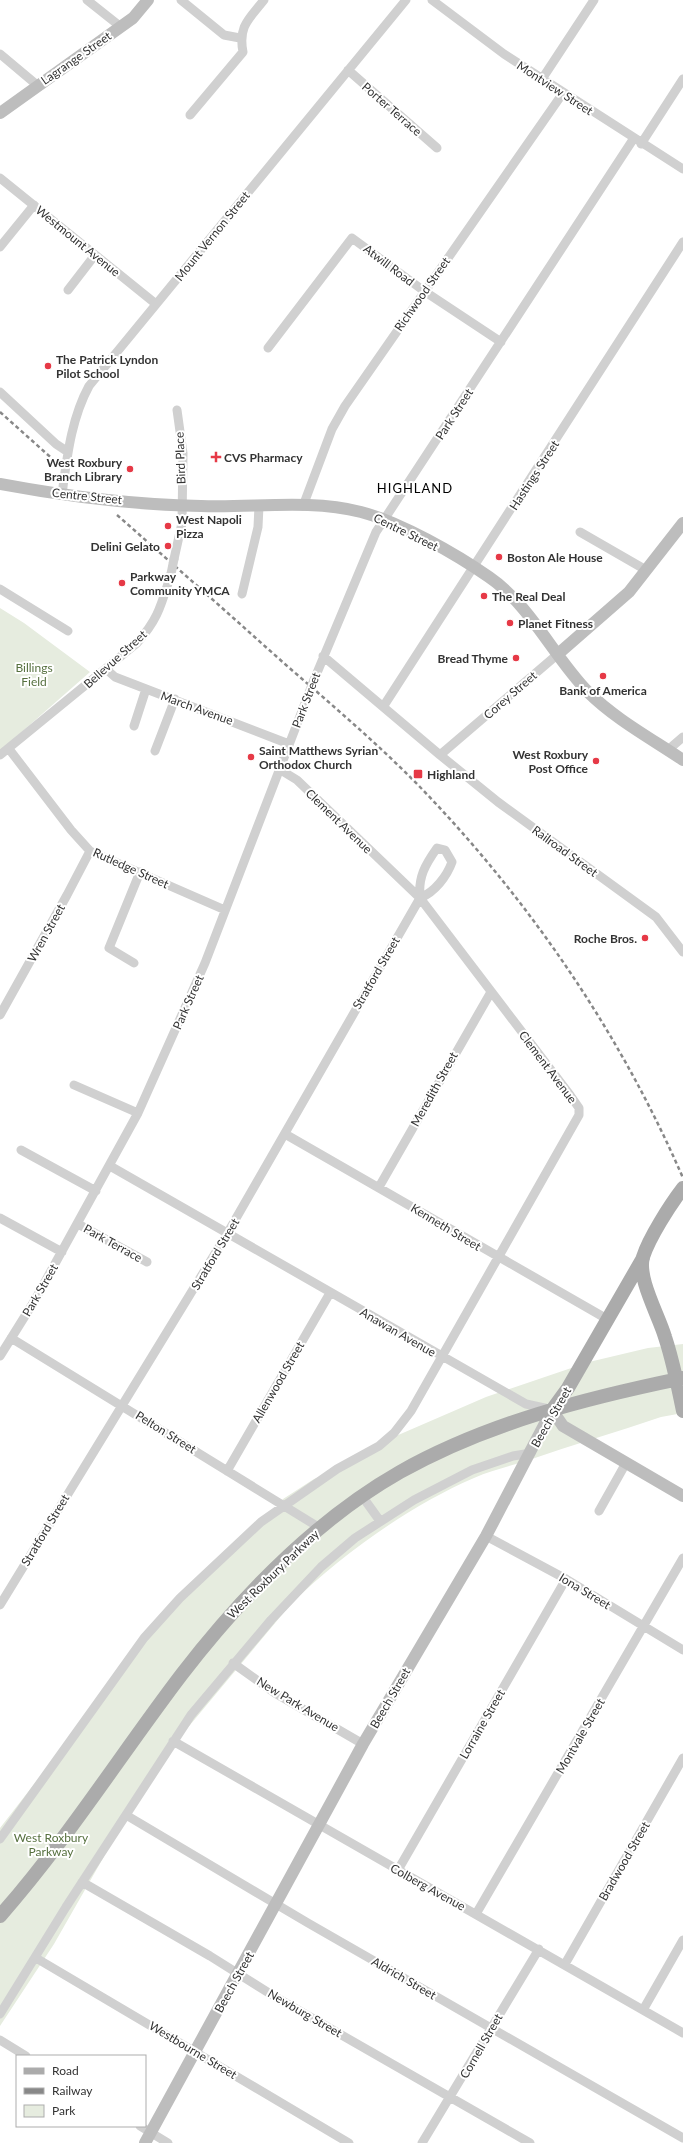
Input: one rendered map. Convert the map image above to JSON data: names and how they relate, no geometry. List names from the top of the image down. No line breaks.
{"streets":{"main road":["Beech Street","West Roxbury Parkway"],"street":["Lagrange Street","Montview Street","Porter Terrace","Mount Vernon Street","Westmount Avenue","Atwill Road","Richwood Street","Park Street","Bird Place","Hastings Street","Centre Street","Bellevue Street","Corey Street","March Avenue","Clement Avenue","Railroad Street","Rutledge Street","Wren Street","Stratford Street","Meredith Street","Kenneth Street","Park Terrace","Anawan Avenue","Allenwood Street","Pelton Street","Iona Street","New Park Avenue","Lorraine Street","Montvale Street","Bradwood Street","Colberg Avenue","Aldrich Street","Newburg Street","Cornell Street","Westbourne Street"]},"crossings":[["Montview Street","Richwood Street"],["Montview Street","Park Street"],["Porter Terrace","Mount Vernon Street"],["Mount Vernon Street","Westmount Avenue"],["Mount Vernon Street","Centre Street"],["Atwill Road","Richwood Street"],["Atwill Road","Park Street"],["Richwood Street","Centre Street"],["Park Street","Centre Street"],["Park Street","March Avenue"],["Park Street","Clement Avenue"],["Park Street","Rutledge Street"],["Park Street","Park Terrace"],["Park Street","Anawan Avenue"],["Park Street","Pelton Street"],["Bird Place","Centre Street"],["Bird Place","Bellevue Street"],["Hastings Street","Centre Street"],["Centre Street","Bellevue Street"],["Centre Street","Corey Street"],["Bellevue Street","March Avenue"],["Bellevue Street","Rutledge Street"],["Corey Street","Railroad Street"],["Clement Avenue","Stratford Street"],["Clement Avenue","Meredith Street"],["Clement Avenue","Kenneth Street"],["Clement Avenue","Anawan Avenue"],["Clement Avenue","Pelton Street"],["Rutledge Street","Wren Street"],["Stratford Street","Kenneth Street"],["Stratford Street","Anawan Avenue"],["Stratford Street","Pelton Street"],["Meredith Street","Kenneth Street"],["Kenneth Street","Beech Street"],["Anawan Avenue","Allenwood Street"],["Anawan Avenue","Beech Street"],["Anawan Avenue","West Roxbury Parkway"],["Allenwood Street","Pelton Street"],["Beech Street","West Roxbury Parkway"],["Beech Street","Iona Street"],["Beech Street","New Park Avenue"],["Beech Street","Colberg Avenue"],["Beech Street","Aldrich Street"],["Beech Street","Newburg Street"],["Beech Street","Westbourne Street"],["Pelton Street","West Roxbury Parkway"],["Iona Street","Lorraine Street"],["Iona Street","Montvale Street"],["Lorraine Street","Colberg Avenue"],["Montvale Street","Colberg Avenue"],["Bradwood Street","Colberg Avenue"],["Colberg Avenue","Cornell Street"],["Aldrich Street","Cornell Street"],["Newburg Street","Cornell Street"]],"districts":["HIGHLAND"],"parks":["Billings Field","West Roxbury Parkway"],"places":{"other":["The Patrick Lyndon Pilot School","West Roxbury Branch Library","West Napoli Pizza","Delini Gelato","Boston Ale House","Parkway Community YMCA","The Real Deal","Planet Fitness","Bread Thyme","Bank of America","Saint Matthews Syrian Orthodox Church","West Roxbury Post Office","Roche Bros."],"health":["CVS Pharmacy"],"transit":["Highland"]},"legend":["Road","Railway","Park"]}
